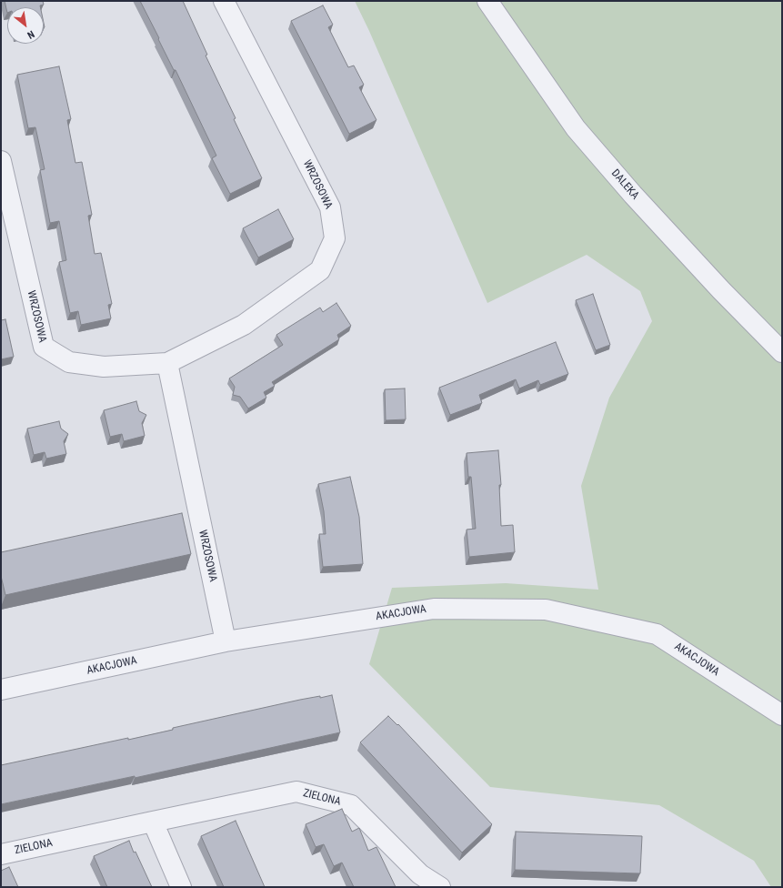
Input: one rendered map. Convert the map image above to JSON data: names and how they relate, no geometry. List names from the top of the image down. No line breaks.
{"streets":{"street":["WRZOSOWA","DALEKA","AKACJOWA","ZIELONA"]},"crossings":[["WRZOSOWA","AKACJOWA"]],"north":"bottom right"}
